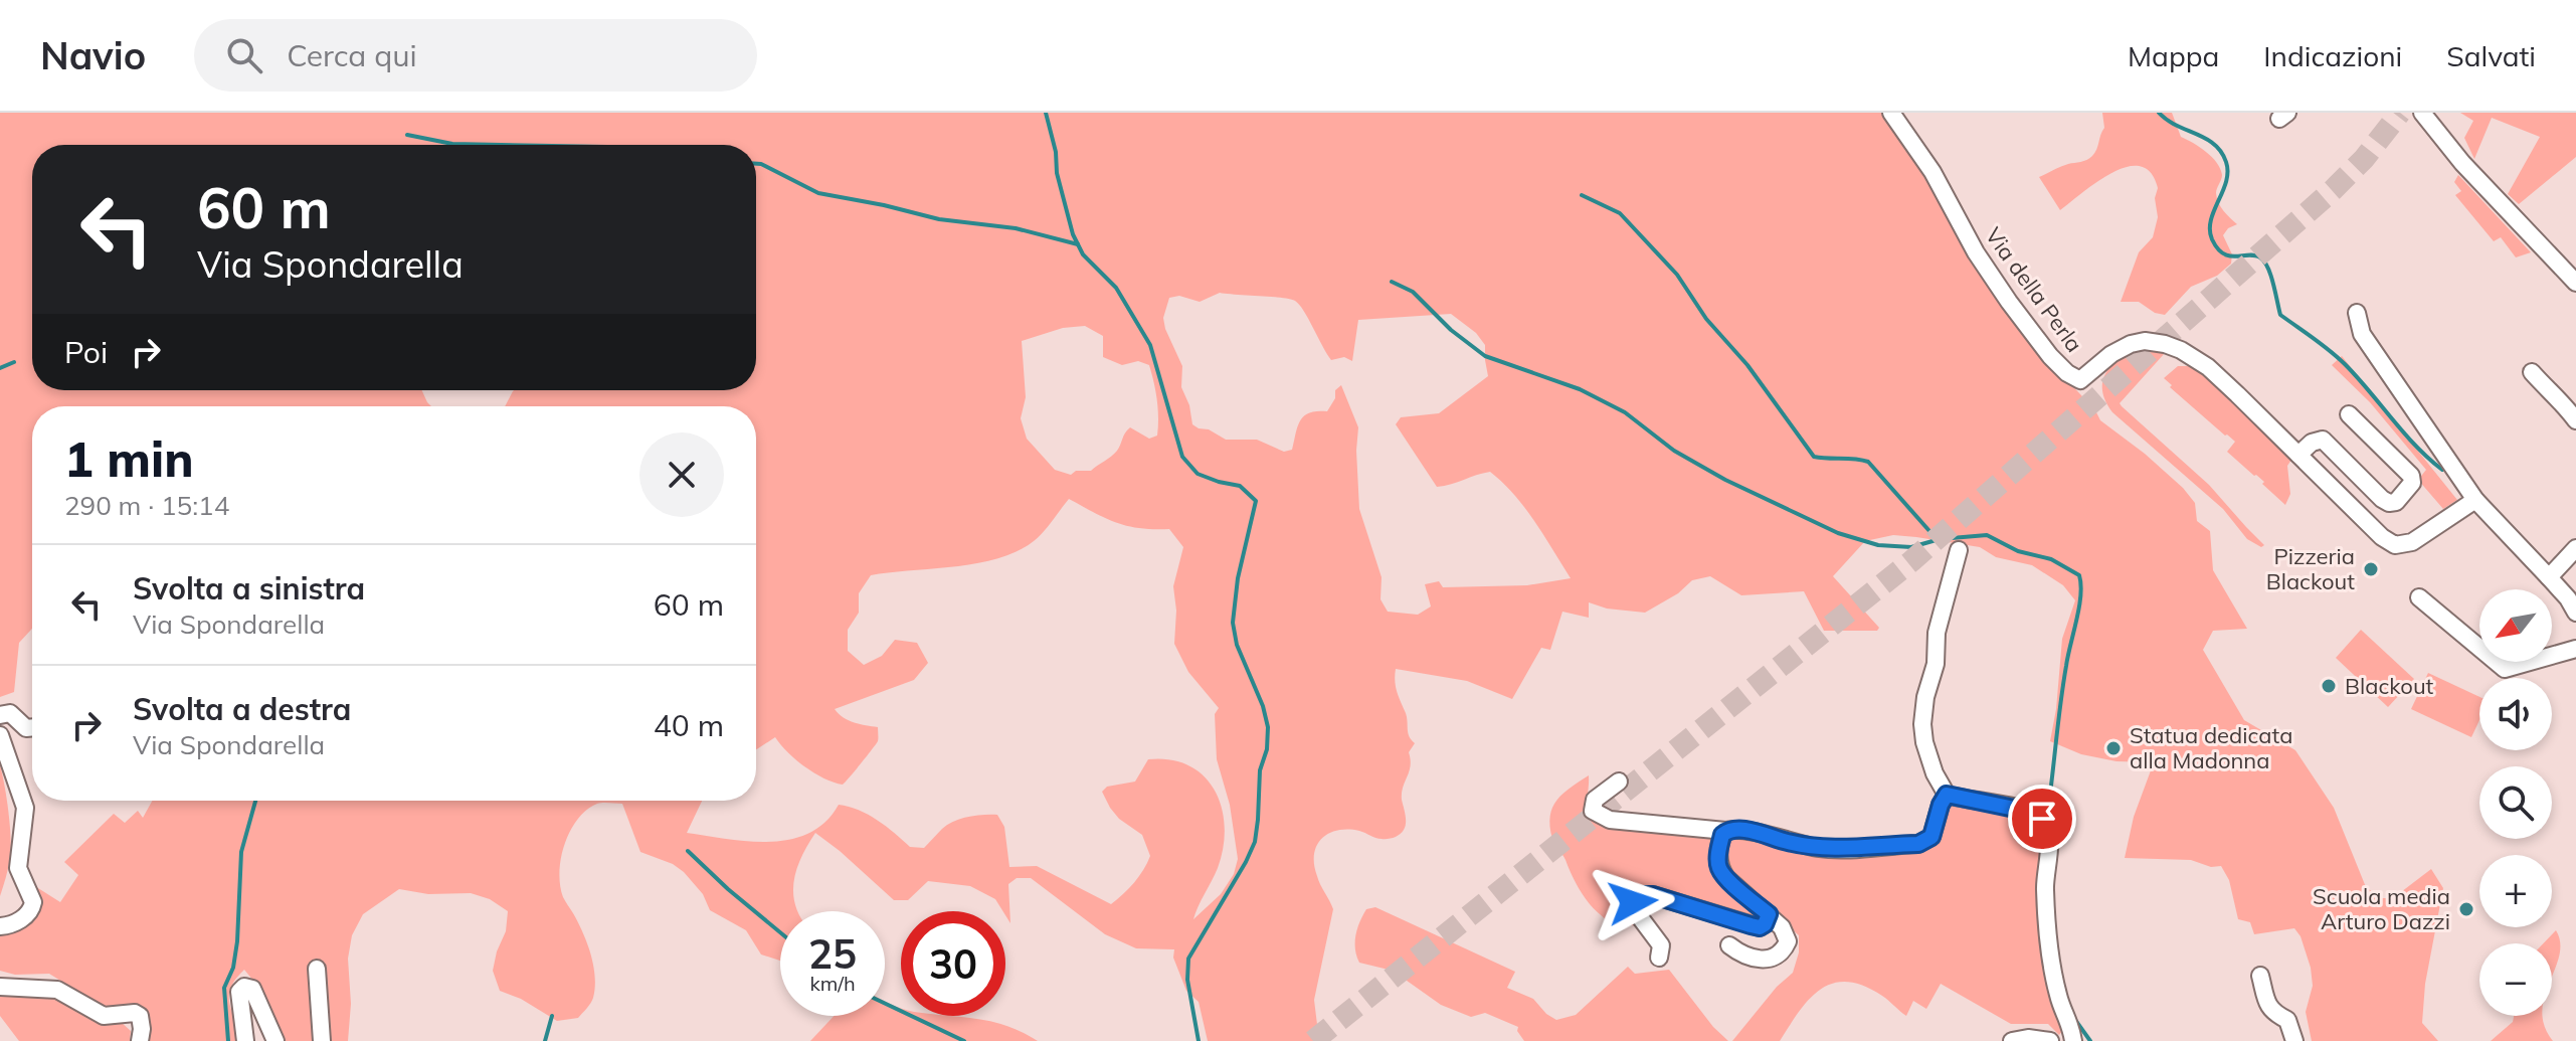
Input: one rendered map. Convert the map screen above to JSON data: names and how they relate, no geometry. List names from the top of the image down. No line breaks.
{"streets":{"street":["Via della Perla"]},"places":["Pizzeria Blackout","Blackout","Statua dedicata alla Madonna","Scuola media Arturo Dazzi"],"north":"bottom left","page":{"header":"Navio","search":"Cerca qui","nav":["Mappa","Indicazioni","Salvati"],"turn":["60 m","Via Spondarella"],"then":"Poi","heading":["1 min","290 m · 15:14"],"list":[{"name":"Svolta a sinistra","note":"Via Spondarella","value":"60 m"},{"name":"Svolta a destra","note":"Via Spondarella","value":"40 m"}],"map_buttons":["+","−"],"speed":"25 km/h","limit":"30"}}
